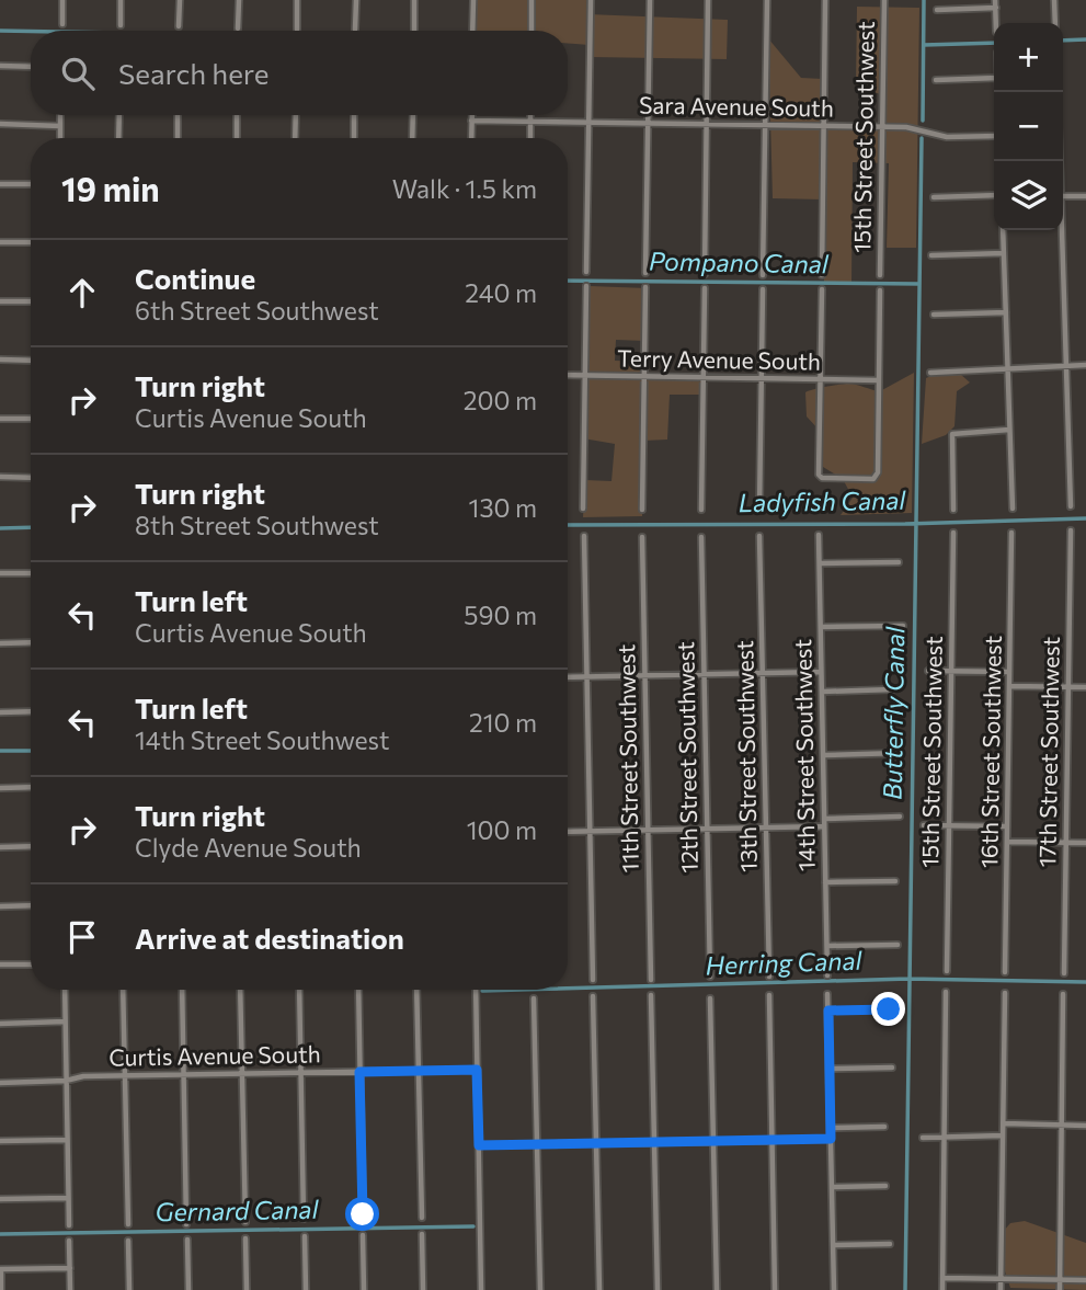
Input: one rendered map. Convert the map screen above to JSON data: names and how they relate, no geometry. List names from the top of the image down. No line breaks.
{"streets":{"street":["Sara Avenue South","15th Street Southwest","Terry Avenue South","16th Street Southwest","17th Street Southwest","14th Street Southwest","13th Street Southwest","12th Street Southwest","11th Street Southwest","Curtis Avenue South"]},"crossings":[["Sara Avenue South","15th Street Southwest"]],"water":["Pompano Canal","Ladyfish Canal","Butterfly Canal","Herring Canal","Gernard Canal"],"page":{"map_buttons":["+","−"],"search":"Search here","heading":["19 min","Walk · 1.5 km"],"list":[["Continue","6th Street Southwest","240 m"],["Turn right","Curtis Avenue South","200 m"],["Turn right","8th Street Southwest","130 m"],["Turn left","Curtis Avenue South","590 m"],["Turn left","14th Street Southwest","210 m"],["Turn right","Clyde Avenue South","100 m"],"Arrive at destination"]}}
